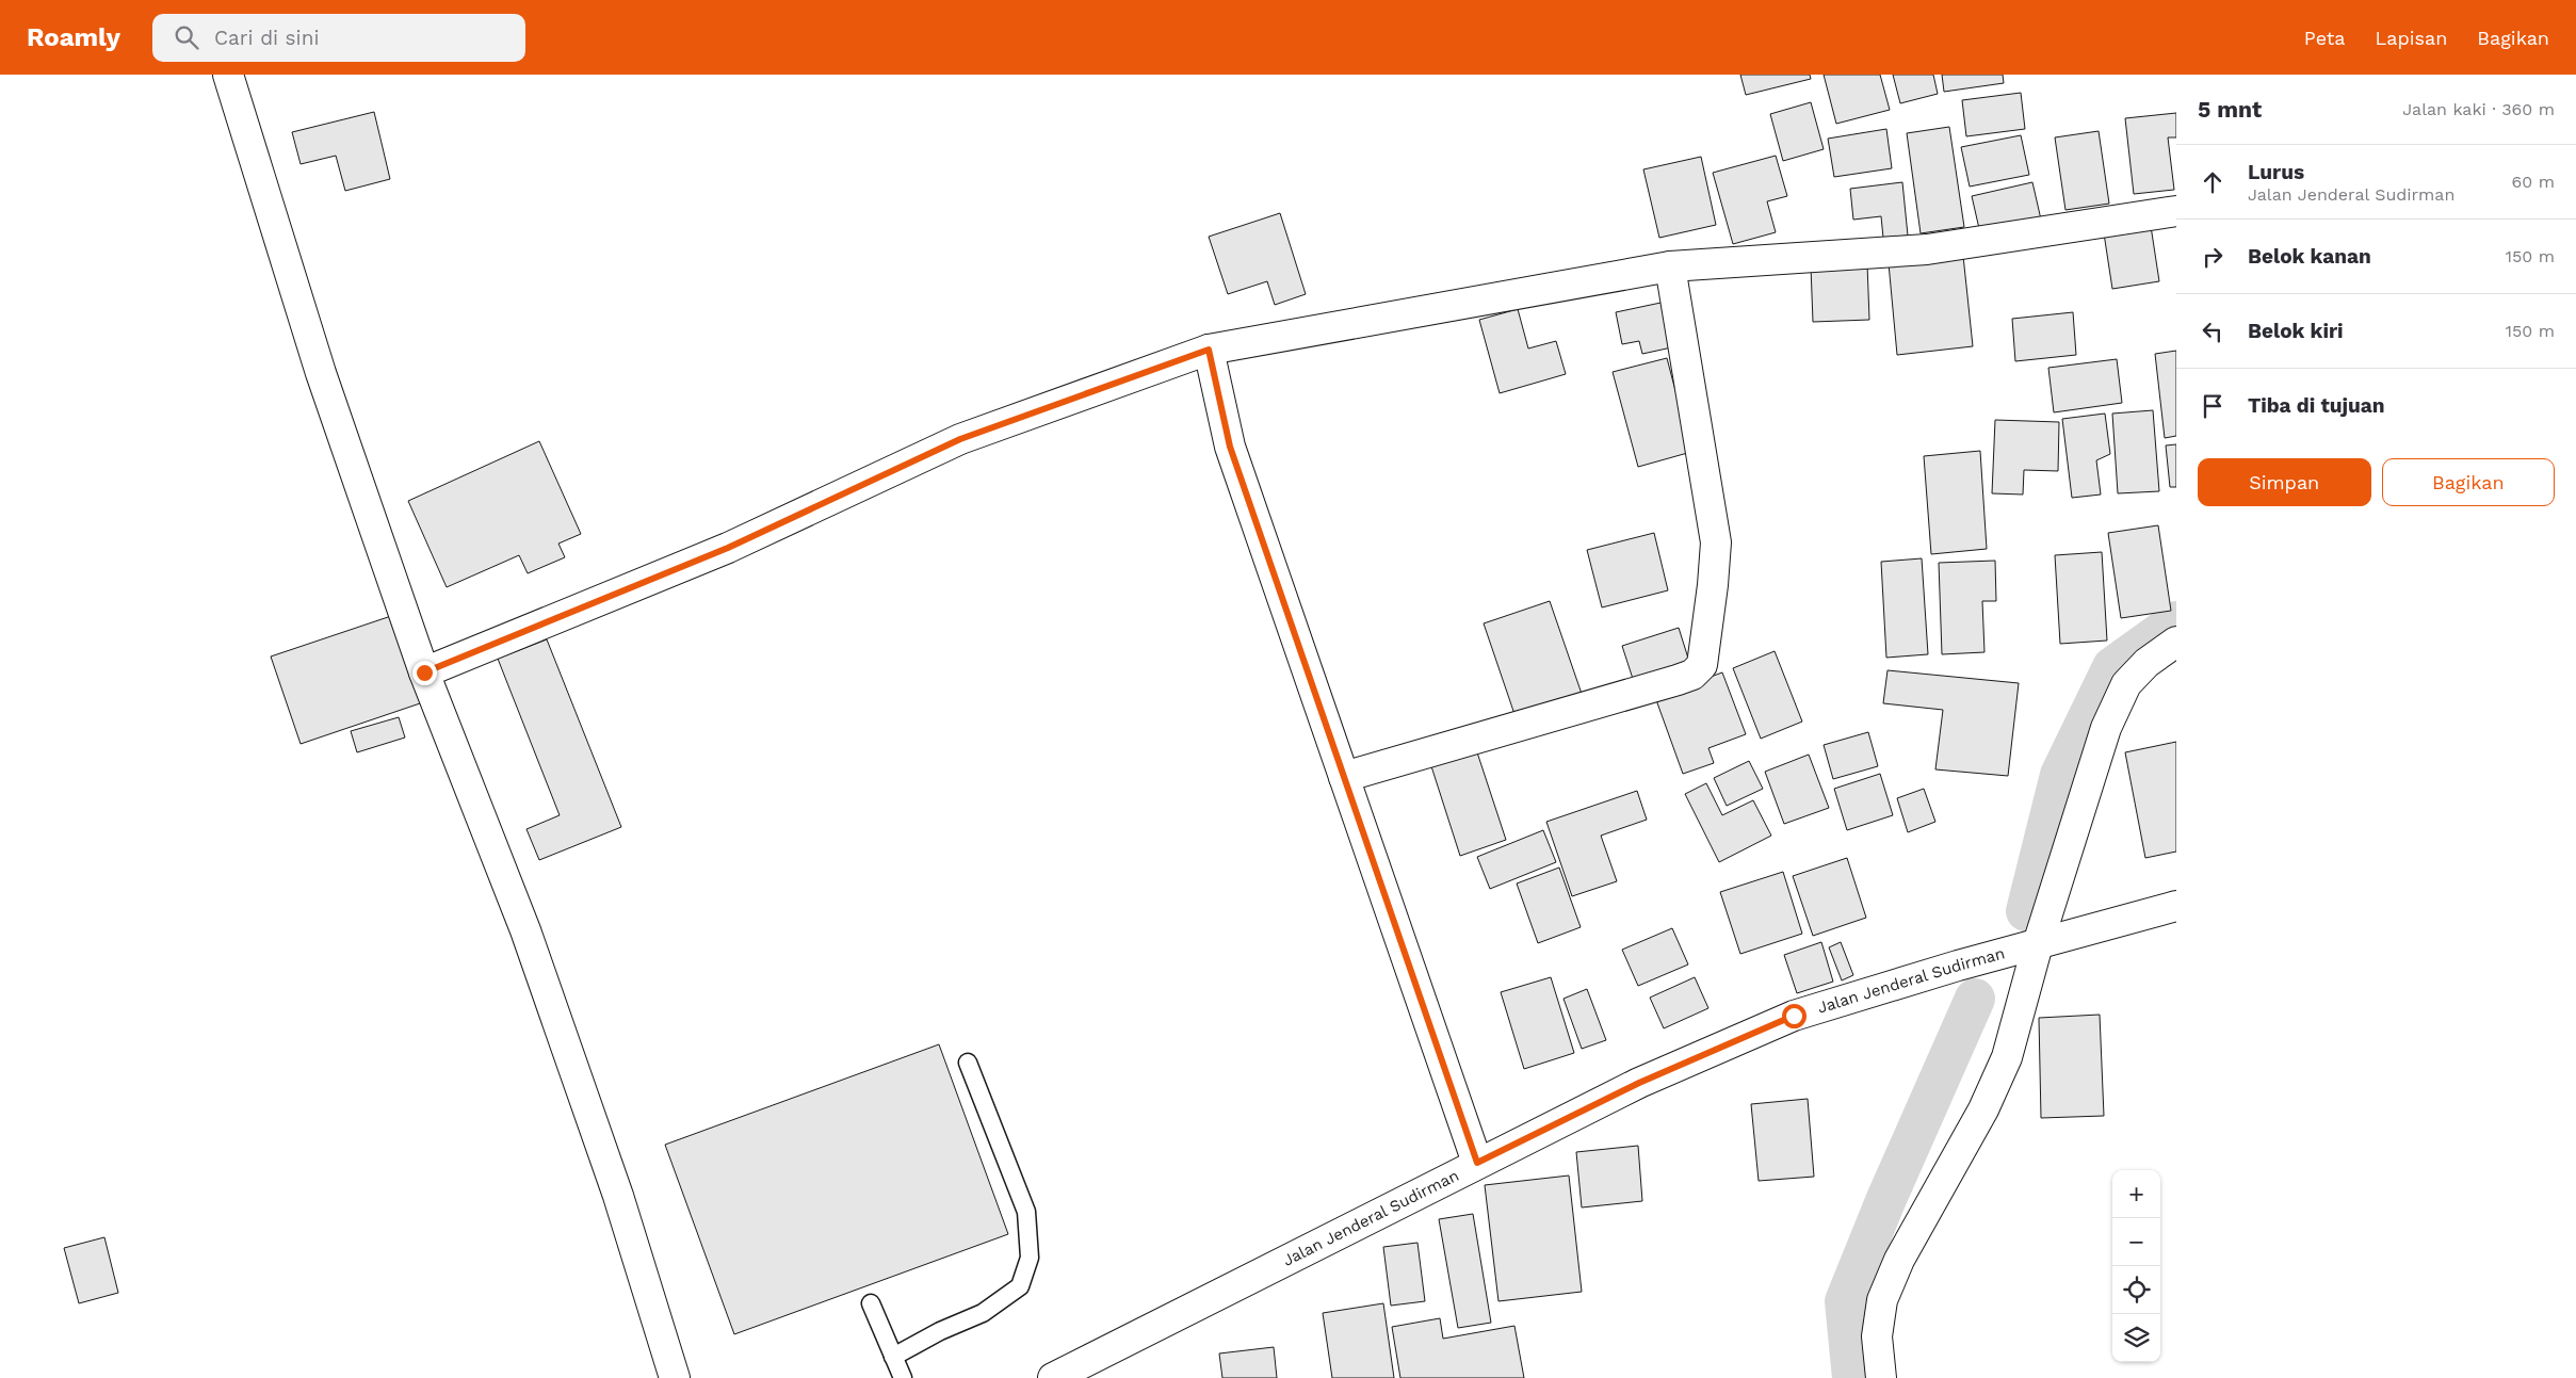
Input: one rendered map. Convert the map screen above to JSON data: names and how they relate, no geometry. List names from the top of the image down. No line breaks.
{"streets":{"street":["Jalan Jenderal Sudirman"]},"page":{"header":"Roamly","search":"Cari di sini","nav":["Peta","Lapisan","Bagikan"],"heading":["5 mnt","Jalan kaki · 360 m"],"list":[["Lurus","Jalan Jenderal Sudirman","60 m"],["Belok kanan","150 m"],["Belok kiri","150 m"],"Tiba di tujuan"],"buttons":["Simpan","Bagikan"],"map_buttons":["+","−"]}}
